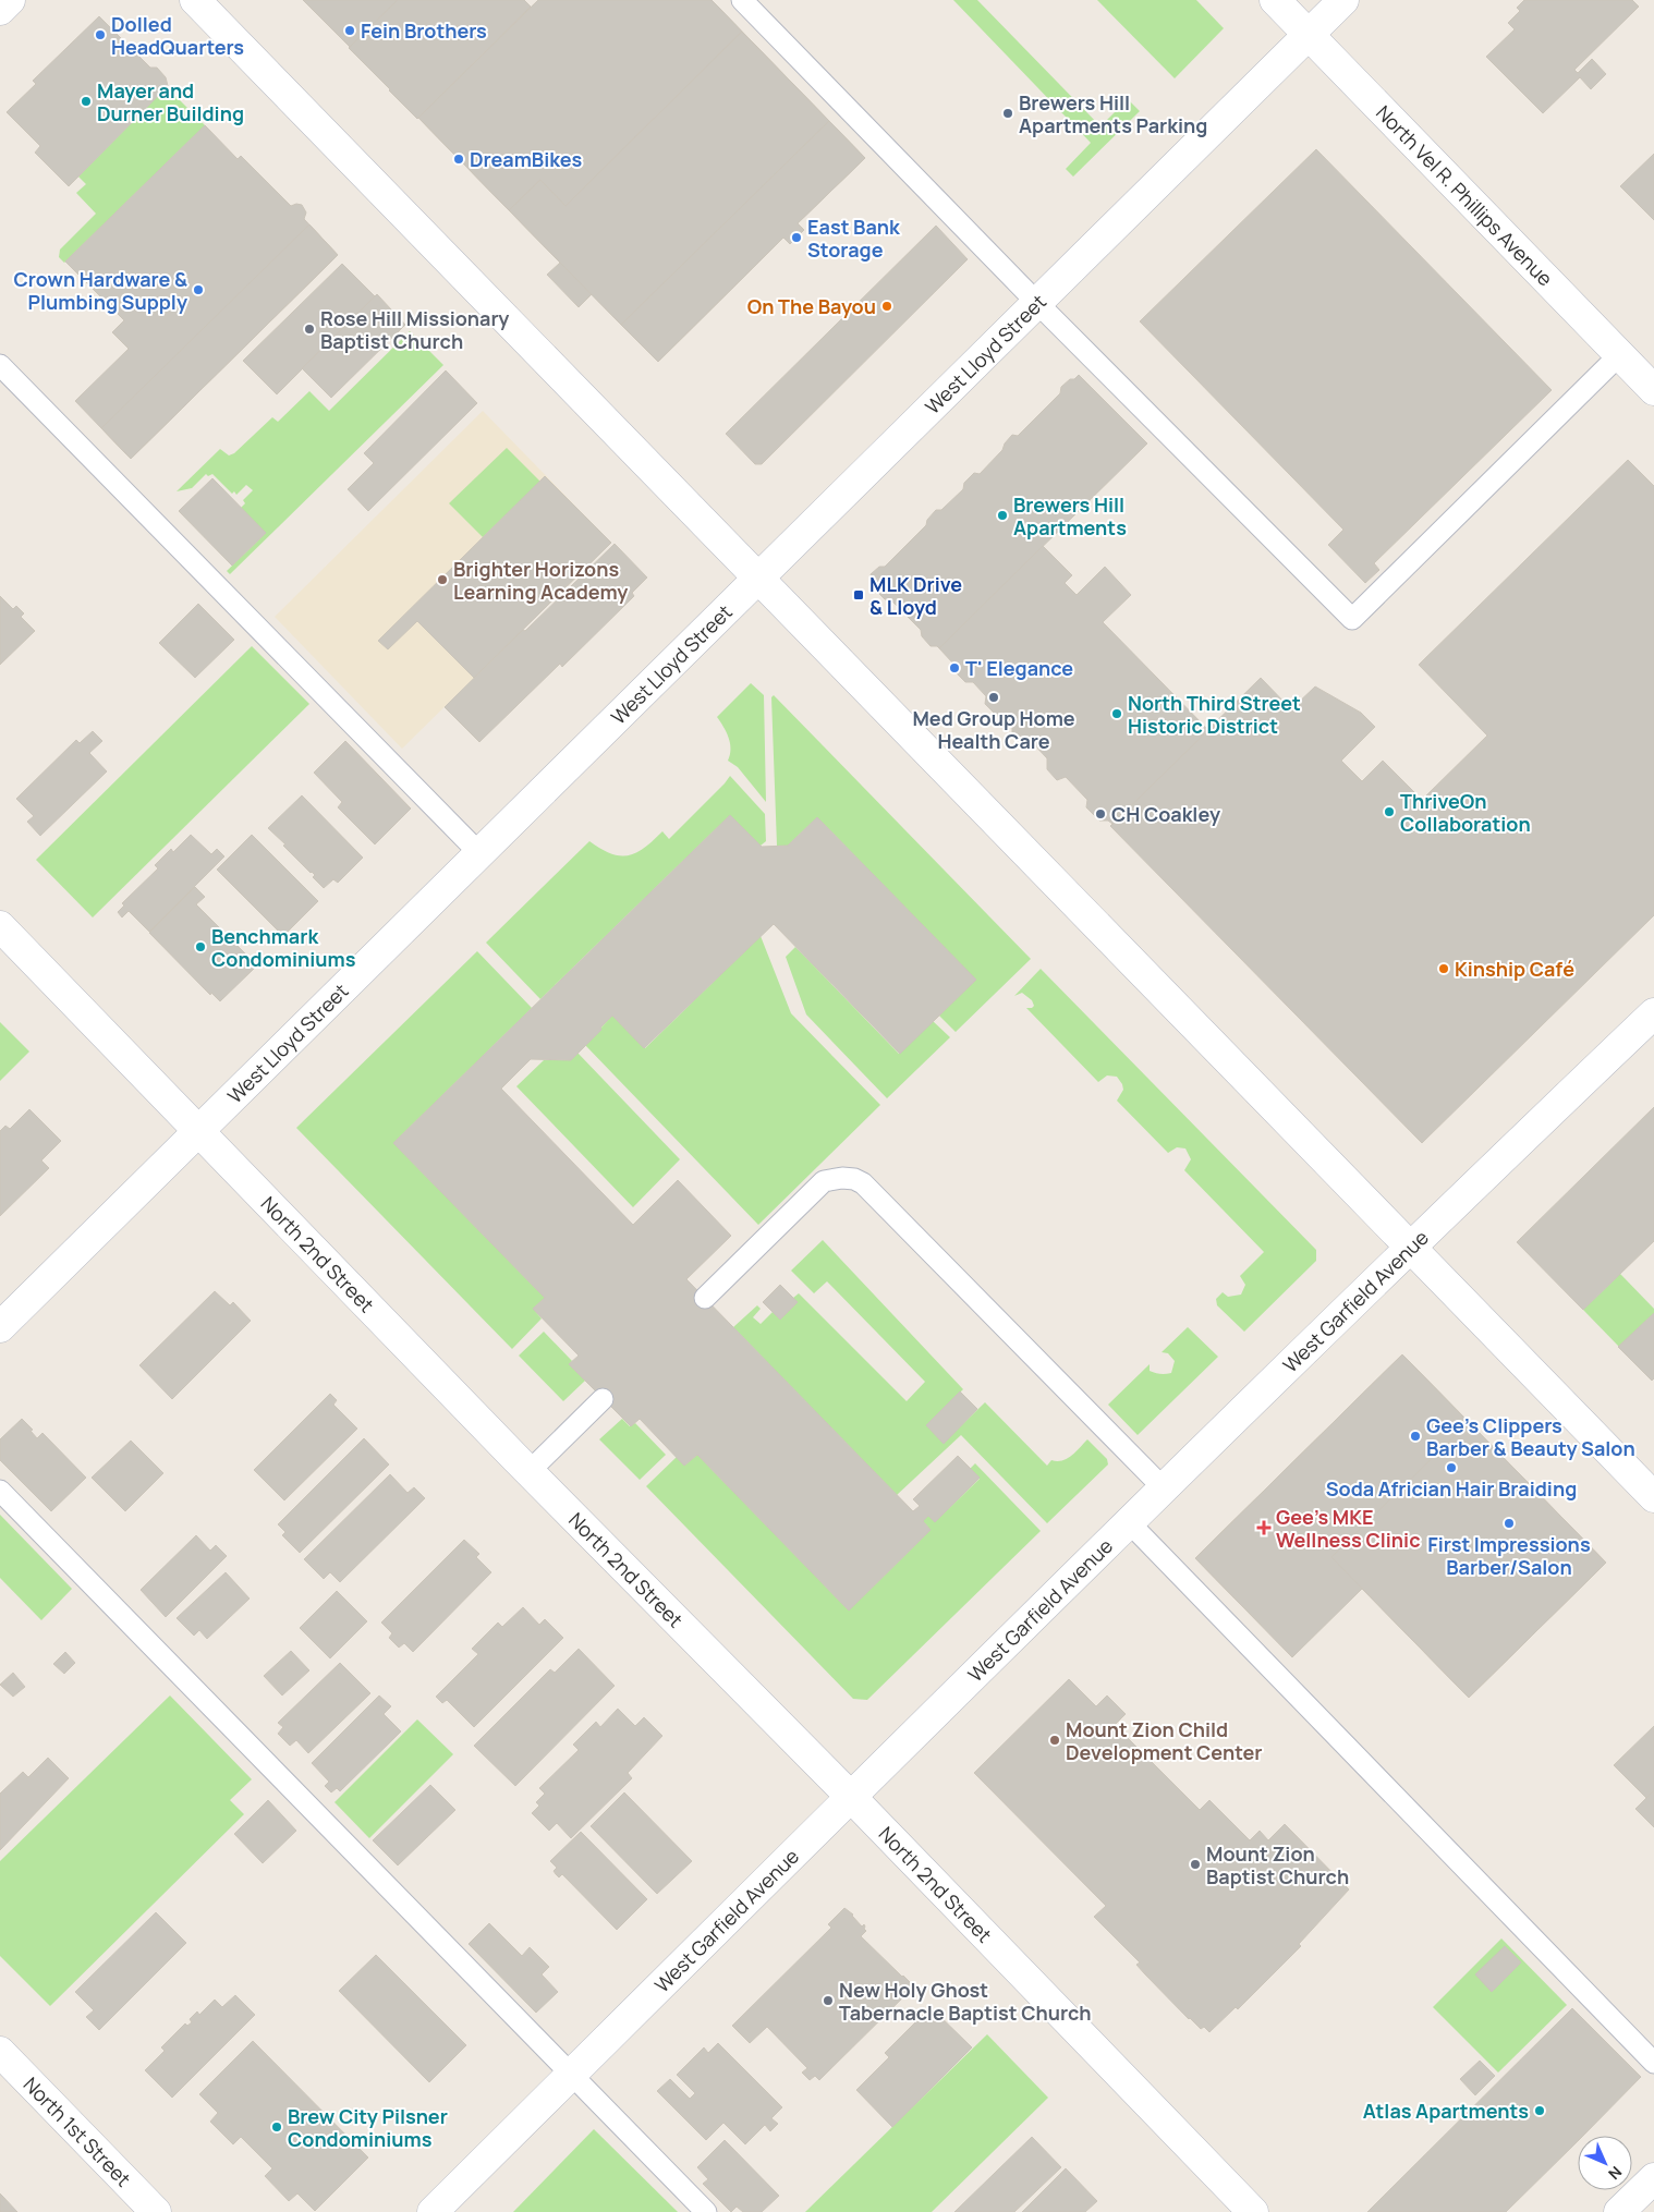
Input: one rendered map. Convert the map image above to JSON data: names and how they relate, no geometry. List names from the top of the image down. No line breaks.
{"streets":{"street":["North Vel R. Phillips Avenue","West Lloyd Street","North 2nd Street","West Garfield Avenue","North 1st Street"]},"crossings":[["North Vel R. Phillips Avenue","West Lloyd Street"],["West Lloyd Street","North 2nd Street"],["North 2nd Street","West Garfield Avenue"]],"places":{"other":["Fein Brothers","Dolled HeadQuarters","Mayer and Durner Building","Brewers Hill Apartments Parking","DreamBikes","East Bank Storage","Crown Hardware & Plumbing Supply","On The Bayou","Rose Hill Missionary Baptist Church","Brewers Hill Apartments","Brighter Horizons Learning Academy","T' Elegance","Med Group Home Health Care","North Third Street Historic District","ThriveOn Collaboration","CH Coakley","Benchmark Condominiums","Kinship Café","Gee's Clippers Barber & Beauty Salon","Soda Africian Hair Braiding","First Impressions Barber/Salon","Mount Zion Child Development Center","Mount Zion Baptist Church","New Holy Ghost Tabernacle Baptist Church","Atlas Apartments","Brew City Pilsner Condominiums"],"transit":["MLK Drive & Lloyd"],"health":["Gee’s MKE Wellness Clinic"]},"north":"bottom right"}
